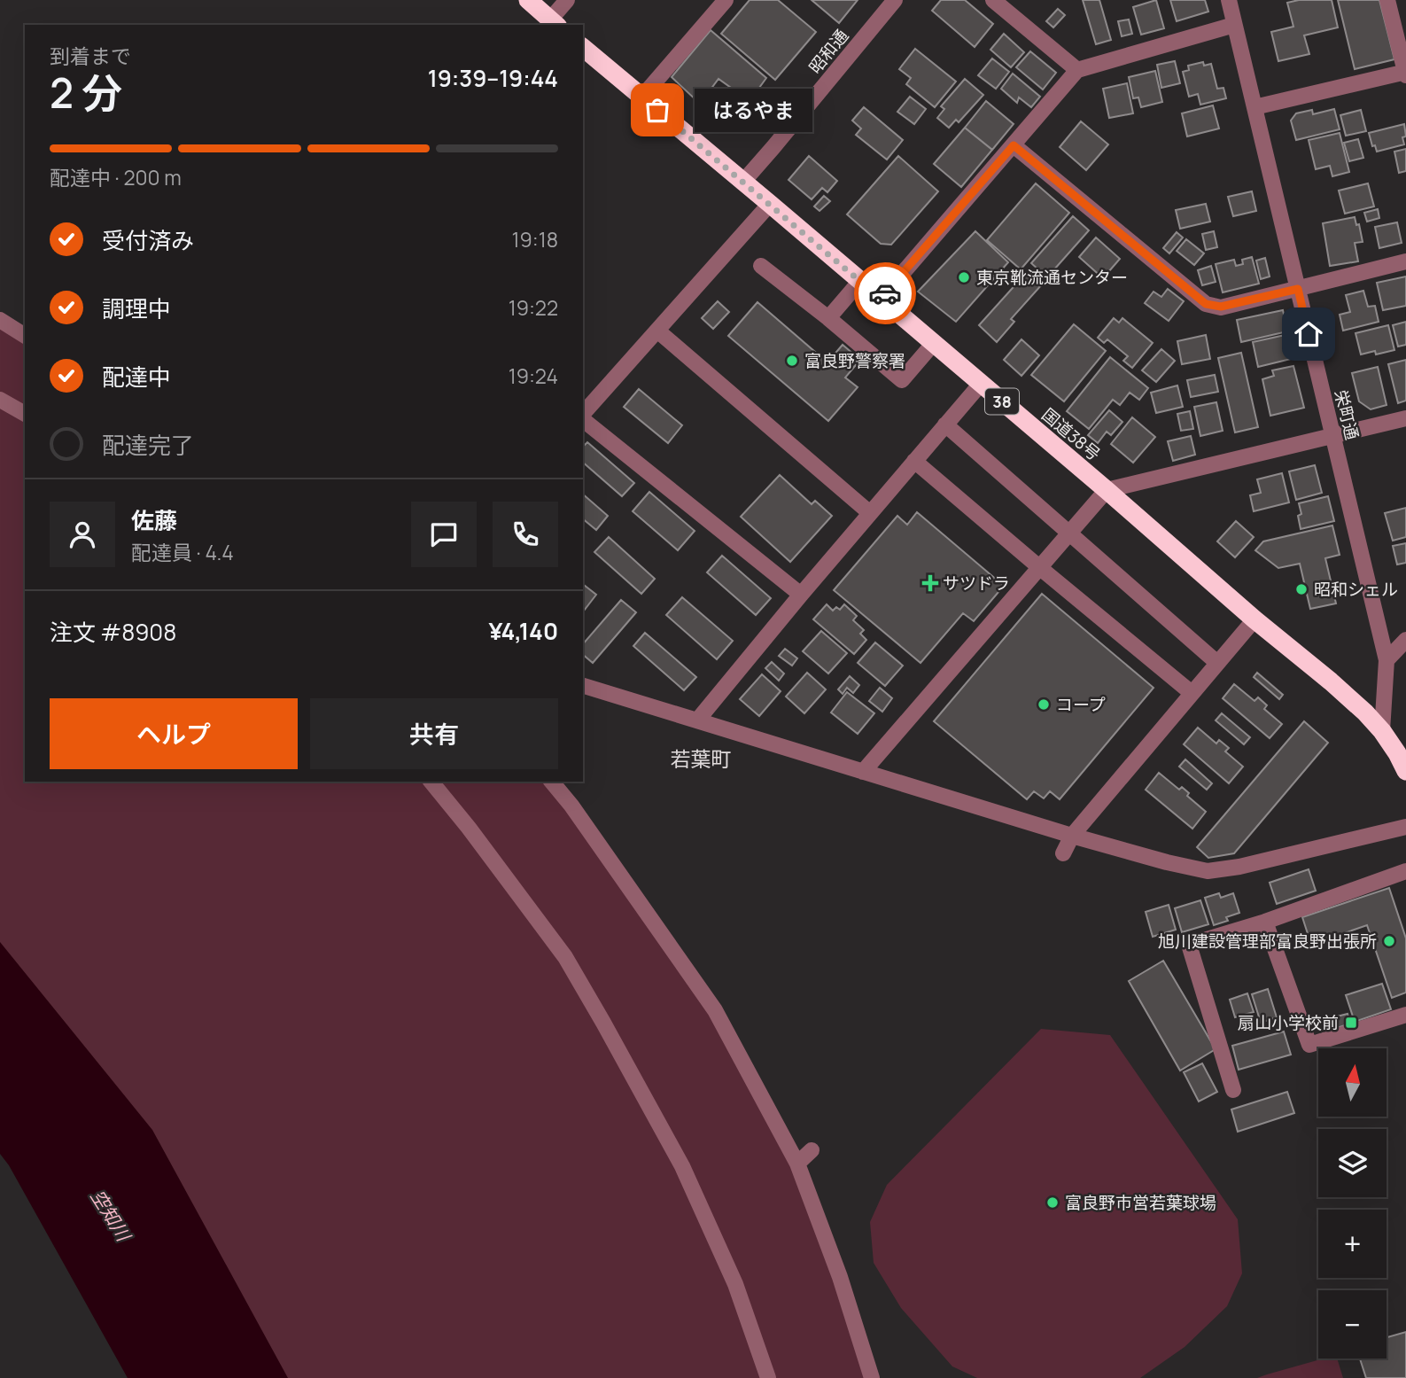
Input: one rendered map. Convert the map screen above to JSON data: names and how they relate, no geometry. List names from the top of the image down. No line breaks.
{"streets":{"highway":["38","国道38号"],"street":["昭和通","栄町通"]},"crossings":[["昭和通","国道38号"],["栄町通","国道38号"]],"districts":["若葉町"],"water":["空知川"],"places":{"other":["はるやま","東京靴流通センター","富良野警察署","昭和シェル","コープ","旭川建設管理部富良野出張所","富良野市営若葉球場"],"health":["サツドラ"],"transit":["扇山小学校前"]},"north":"top","page":{"heading":["2 分","到着まで","19:39–19:44"],"panel":["佐藤","配達員 · 4.4","注文 #8908","¥4,140"],"bubble":"はるやま","bar":"配達中 · 200 m","list":[["受付済み","19:18"],["調理中","19:22"],["配達中","19:24"],"配達完了"],"buttons":["ヘルプ","共有"],"map_buttons":["+","−"]}}
